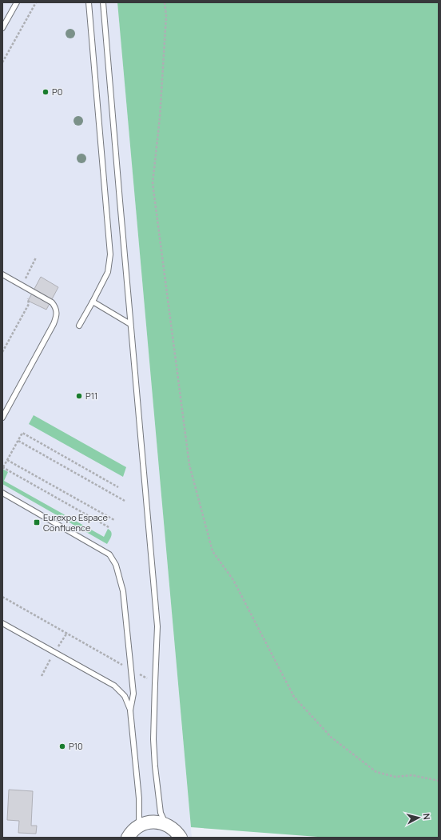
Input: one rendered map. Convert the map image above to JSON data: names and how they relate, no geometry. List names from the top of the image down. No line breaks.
{"places":{"other":["P0","P11","P10"],"transit":["Eurexpo Espace Confluence"]},"north":"right"}
